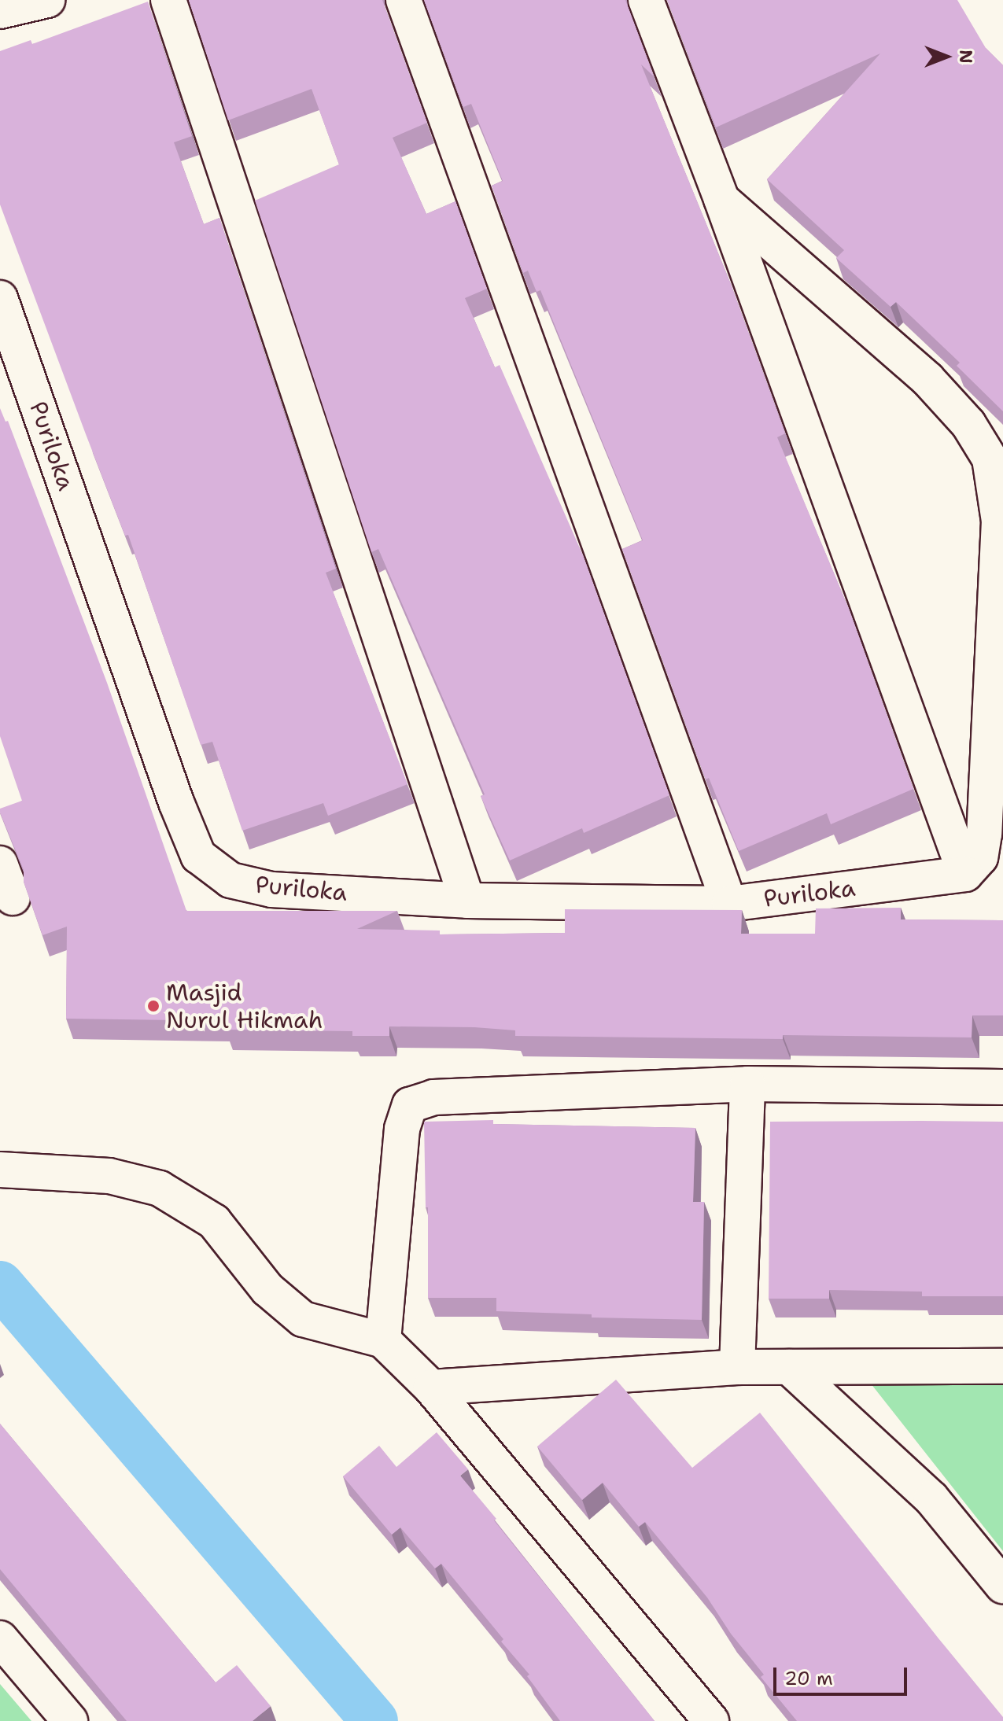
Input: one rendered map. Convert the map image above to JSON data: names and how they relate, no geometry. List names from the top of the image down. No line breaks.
{"streets":{"street":["Puriloka"]},"places":["Masjid Nurul Hikmah"],"scale_bar":"20 m","north":"right"}
